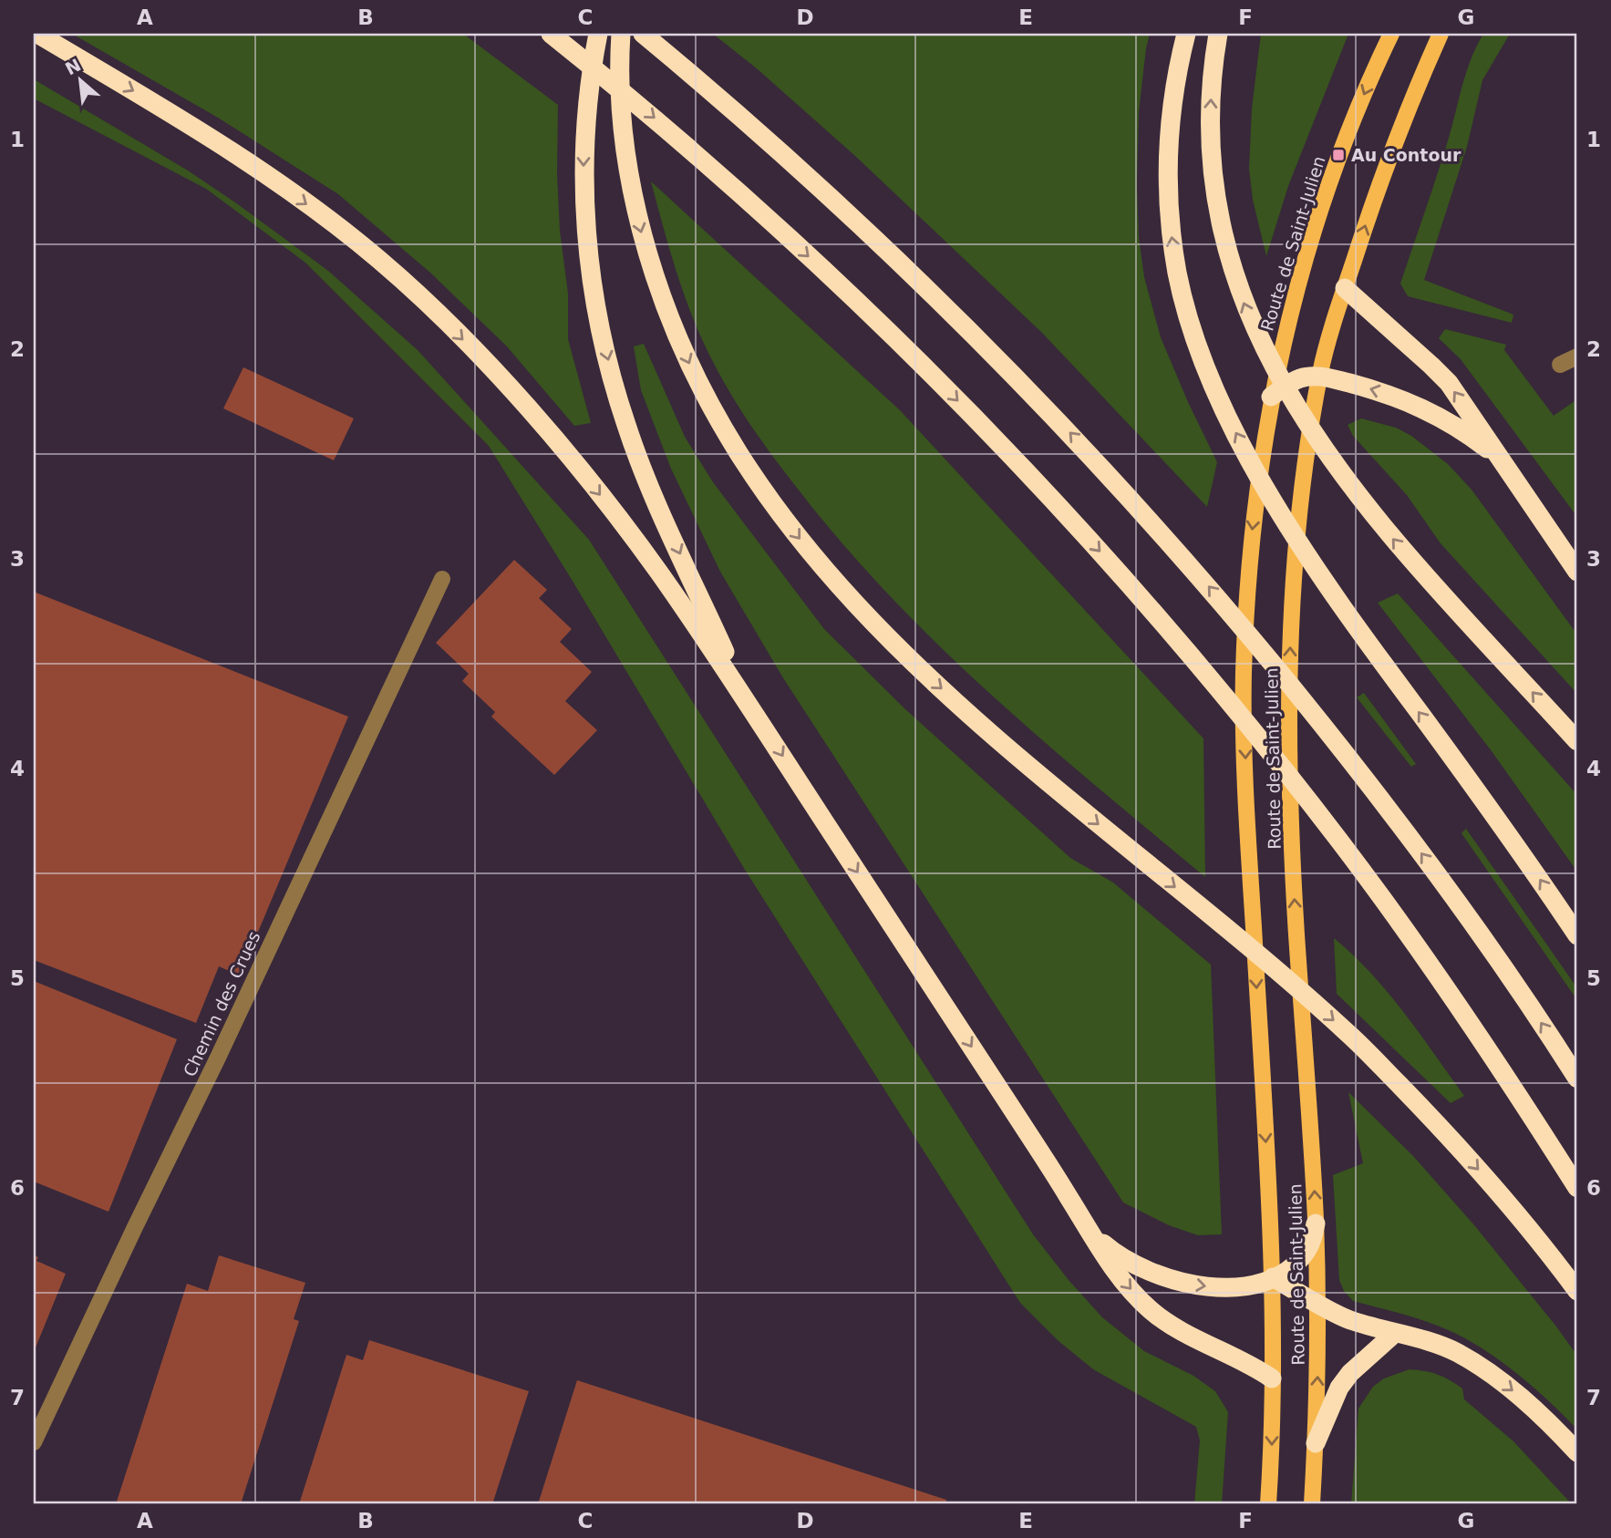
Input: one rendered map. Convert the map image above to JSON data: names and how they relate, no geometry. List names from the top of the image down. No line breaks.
{"streets":{"main road":["Route de Saint-Julien"],"street":["Chemin des Crues"]},"places":{"transit":["Au Contour"]},"north":"top left","grid":{"columns":["A","B","C","D","E","F","G"],"rows":["1","2","3","4","5","6","7"]}}
